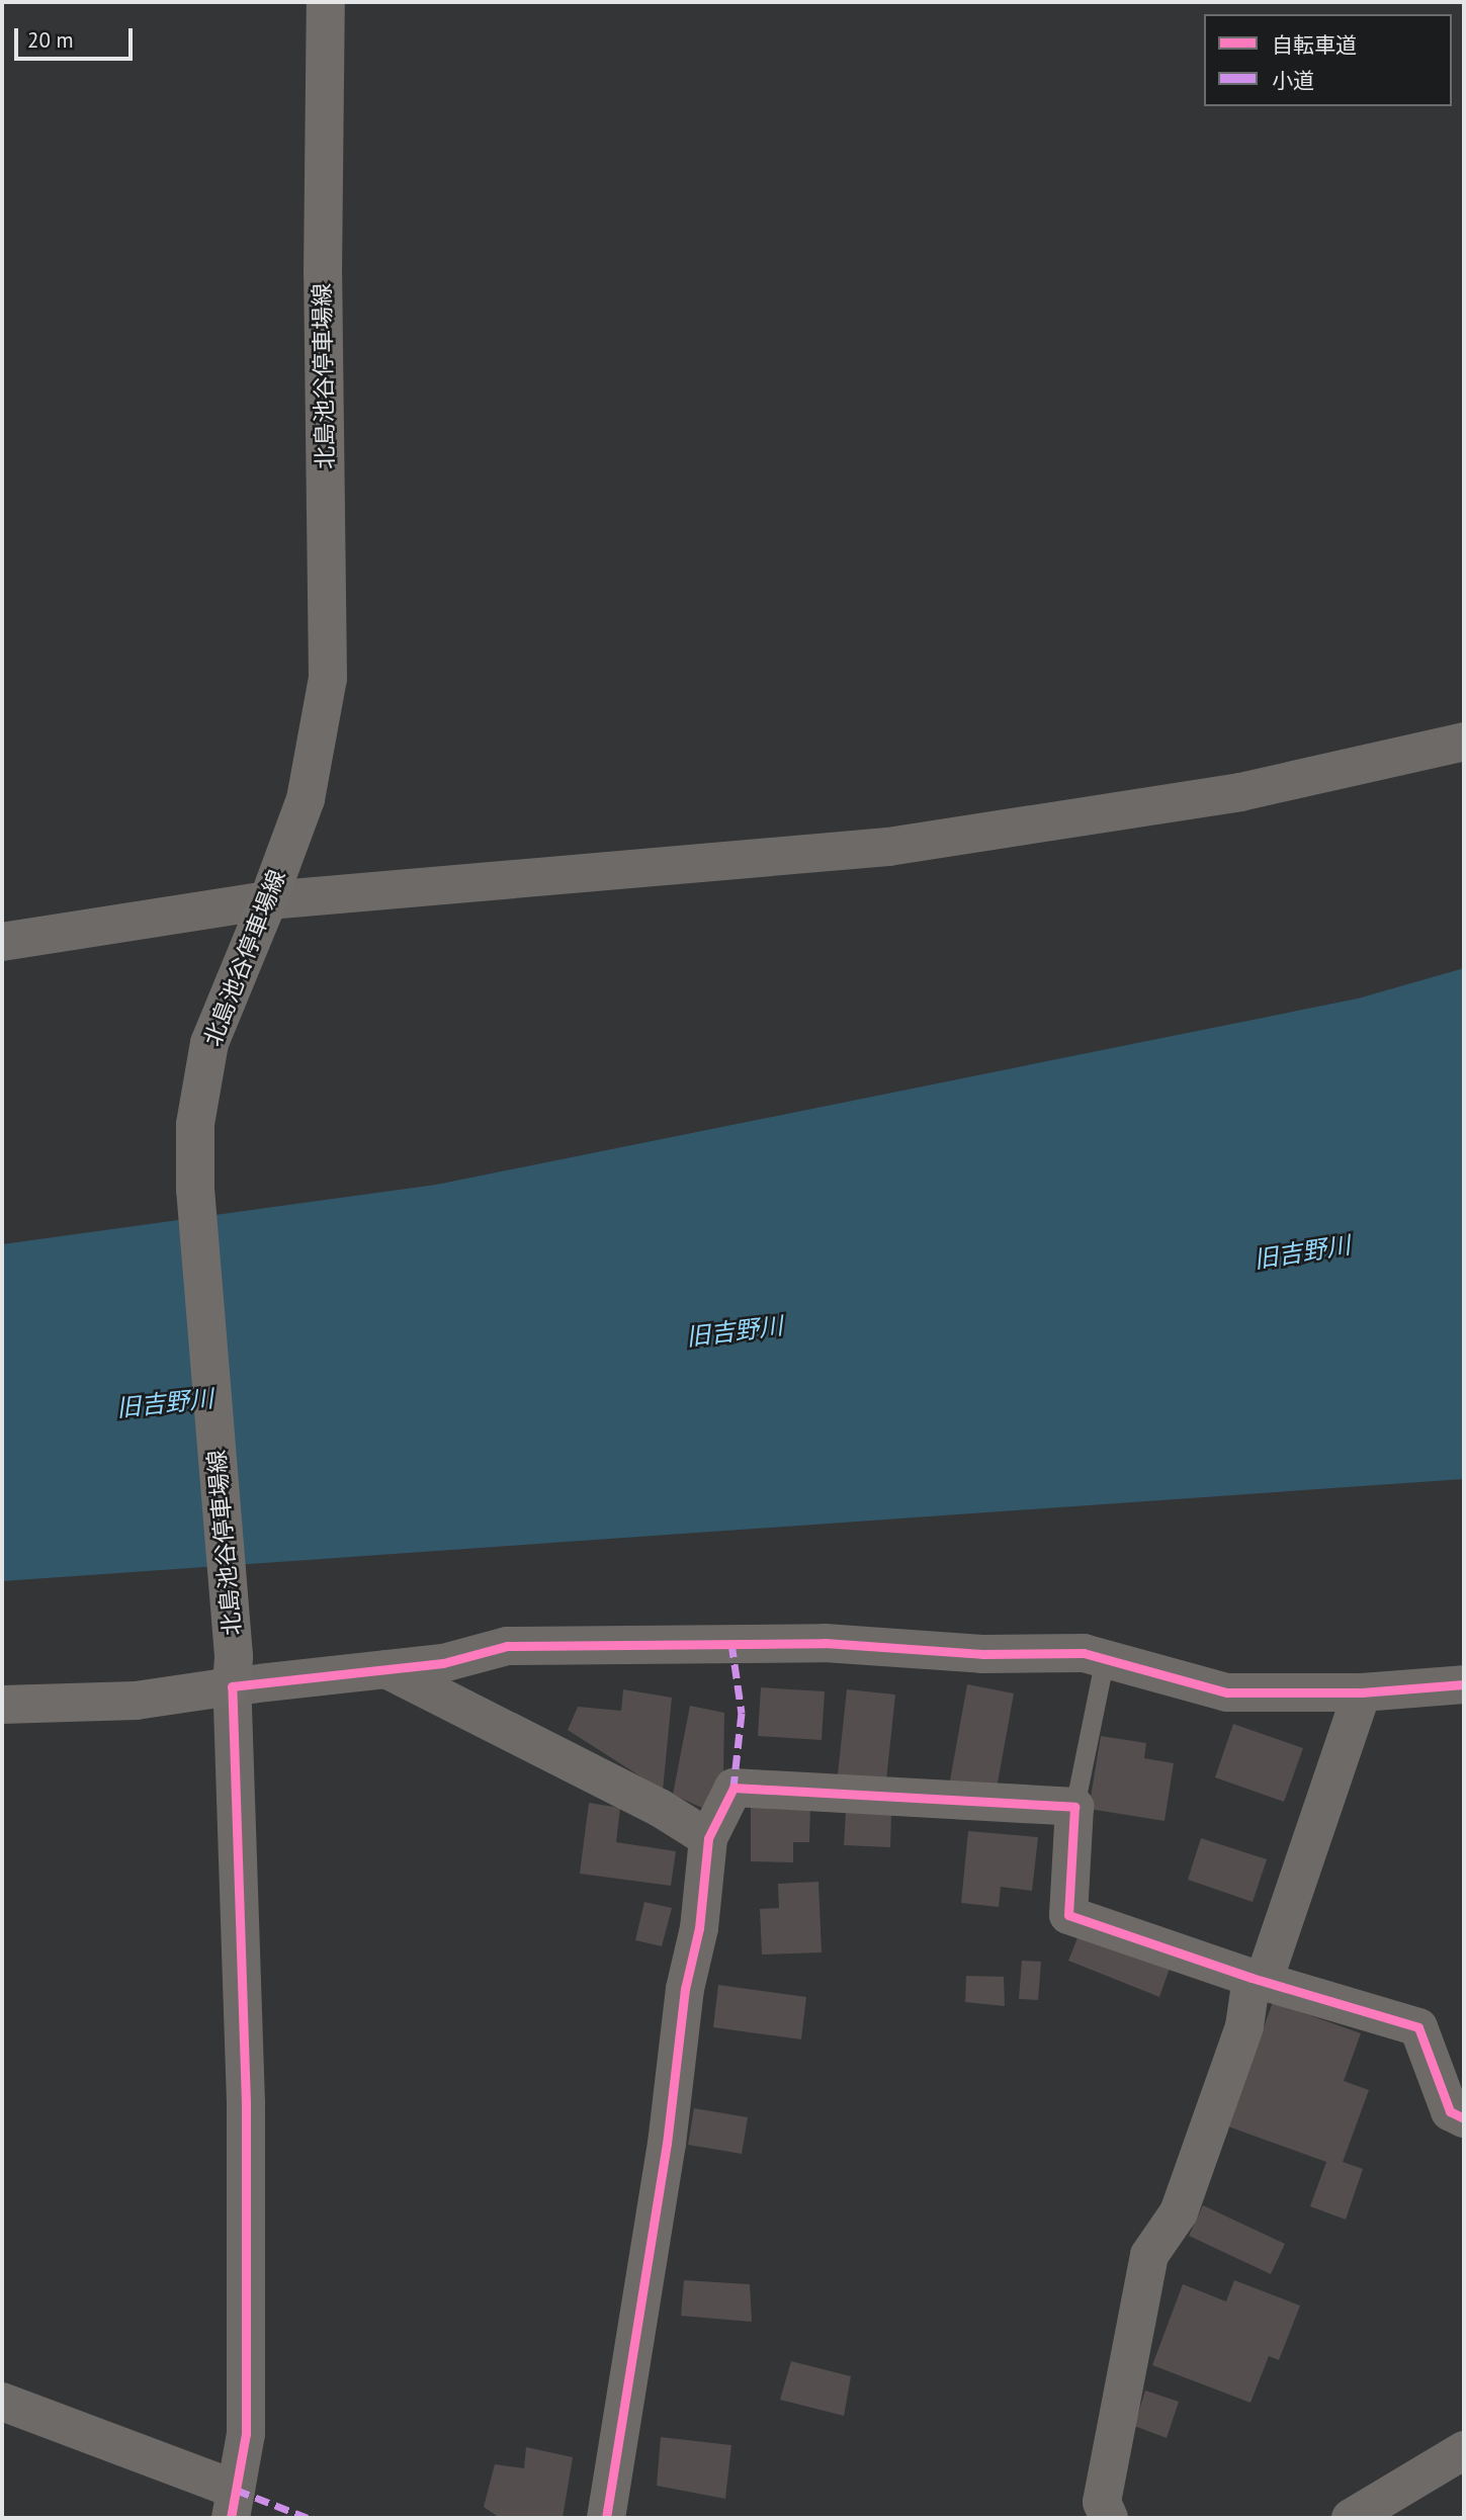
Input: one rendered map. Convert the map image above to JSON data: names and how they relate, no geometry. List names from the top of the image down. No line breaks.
{"streets":{"main road":["北島池谷停車場線"]},"water":["旧吉野川"],"legend":["自転車道","小道"],"scale_bar":"20 m"}
